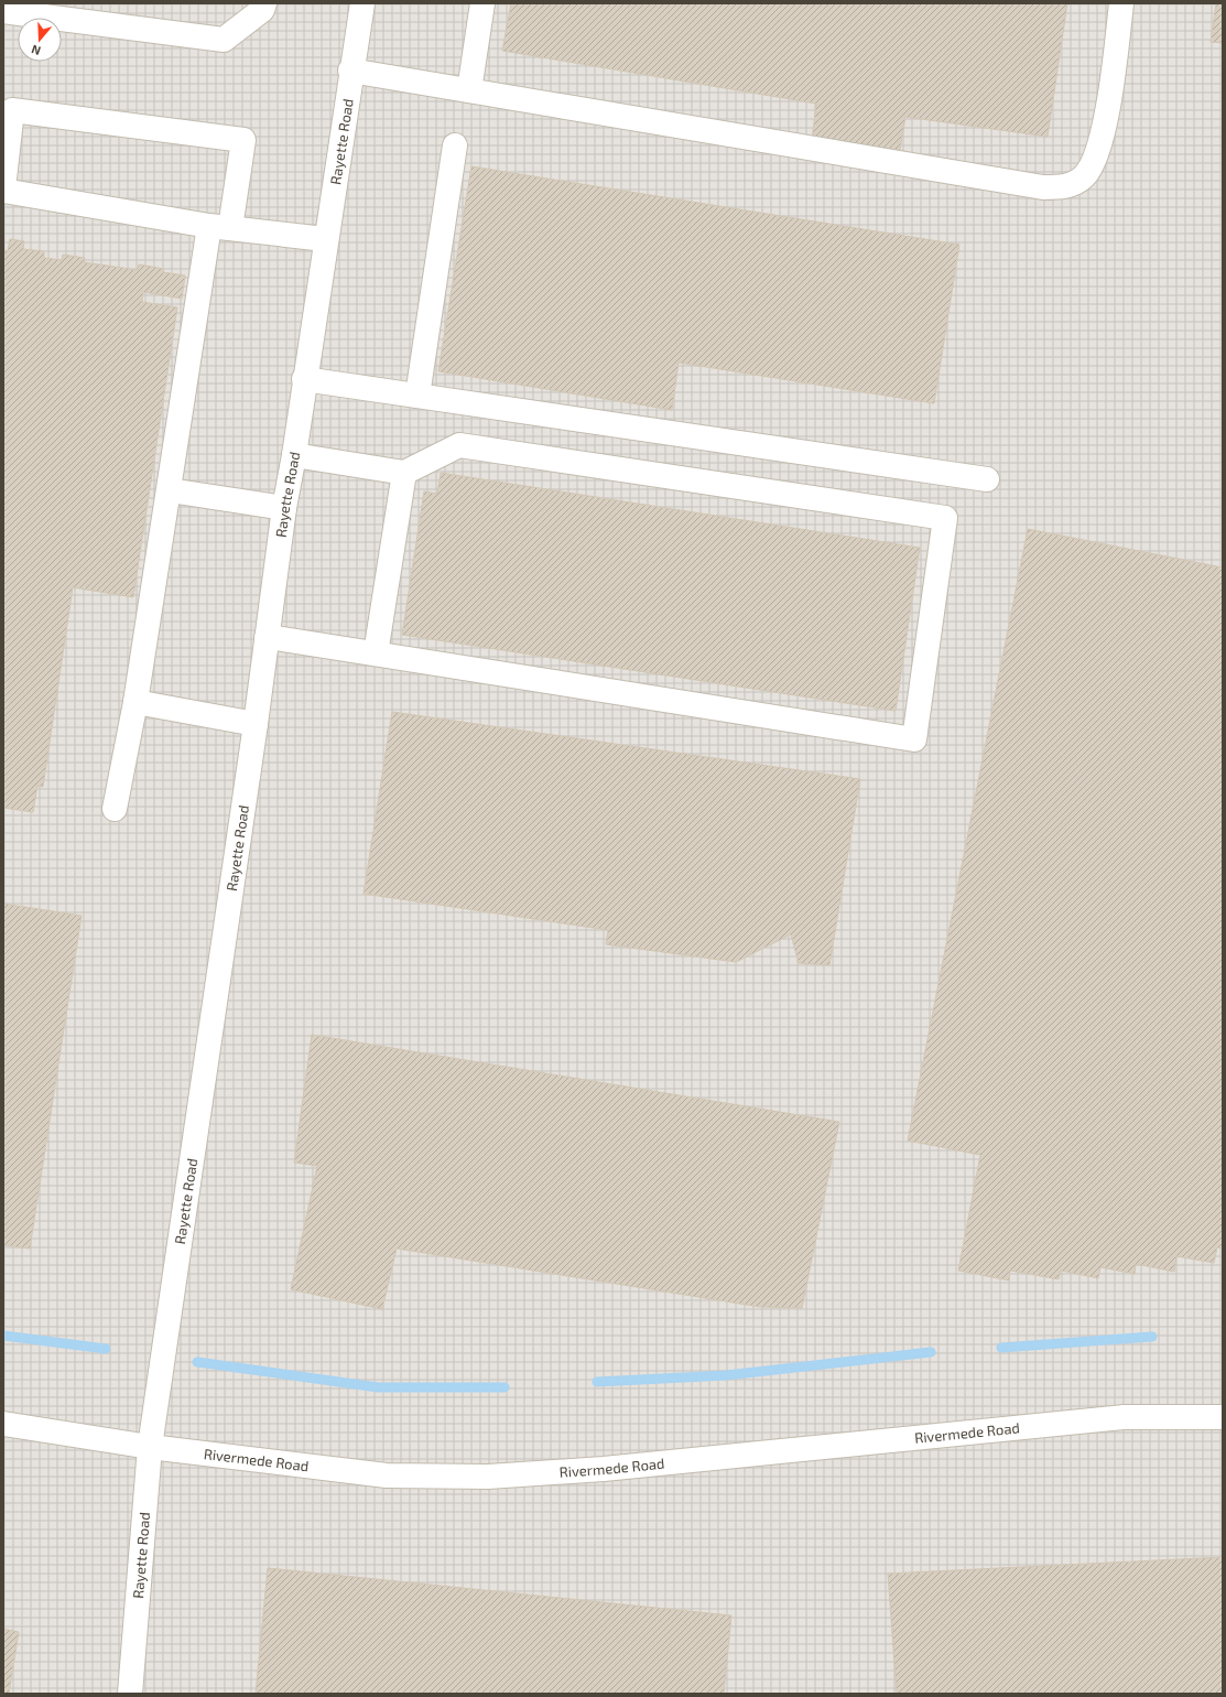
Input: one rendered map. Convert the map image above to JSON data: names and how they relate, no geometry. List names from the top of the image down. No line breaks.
{"streets":{"street":["Rayette Road","Rivermede Road"]},"crossings":[["Rayette Road","Rivermede Road"]],"north":"bottom"}
